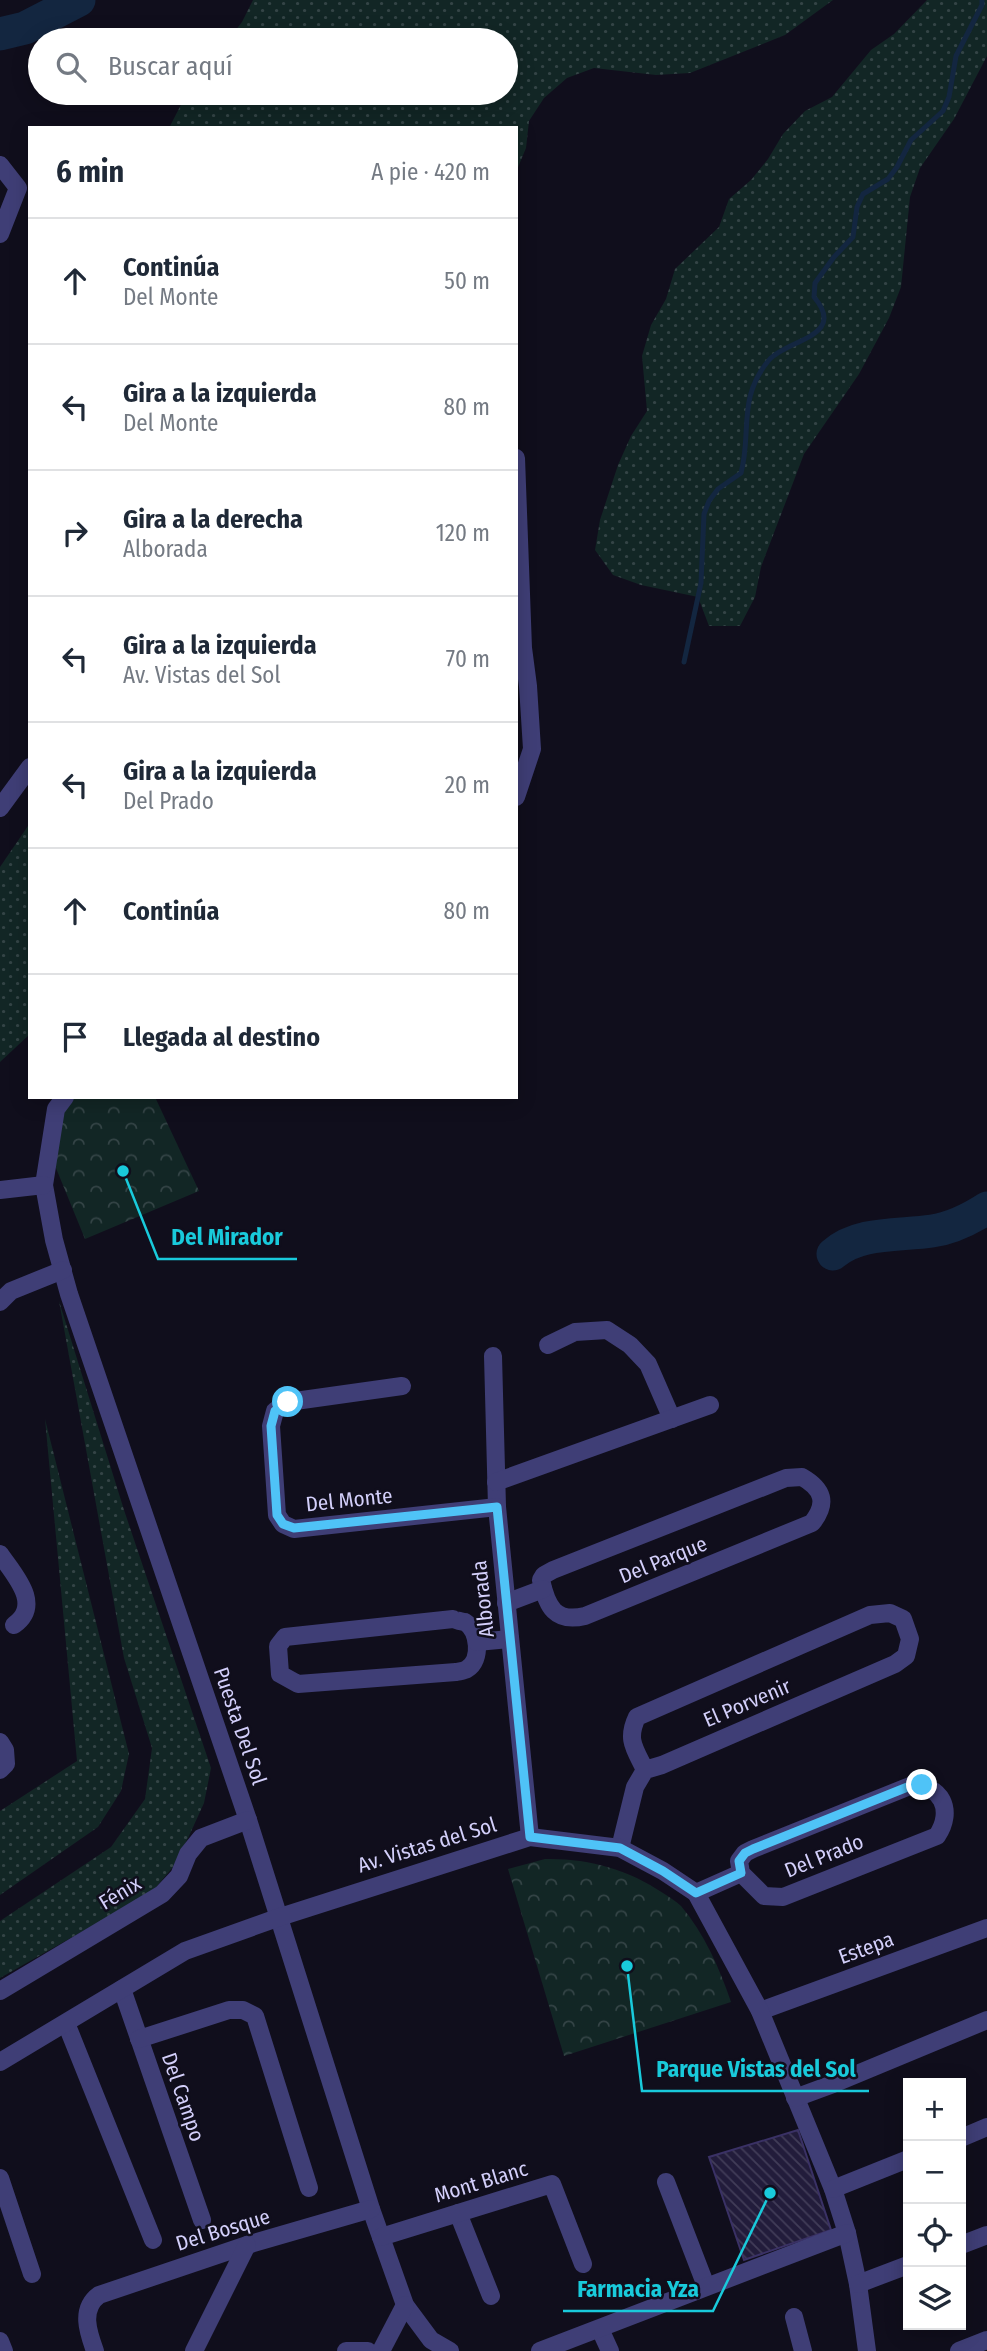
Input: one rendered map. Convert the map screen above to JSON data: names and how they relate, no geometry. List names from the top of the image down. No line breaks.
{"streets":{"street":["Del Monte","Del Parque","Alborada","El Porvenir","Puesta Del Sol","Av. Vistas del Sol","Del Prado","Fénix","Estepa","Del Campo","Mont Blanc","Del Bosque"]},"crossings":[["Del Monte","Alborada"],["Alborada","Av. Vistas del Sol"],["Puesta Del Sol","Av. Vistas del Sol"],["Puesta Del Sol","Fénix"],["Puesta Del Sol","Mont Blanc"],["Puesta Del Sol","Del Bosque"],["Av. Vistas del Sol","Estepa"],["Av. Vistas del Sol","Del Campo"]],"places":["Del Mirador","Parque Vistas del Sol","Farmacia Yza"],"page":{"search":"Buscar aquí","heading":["6 min","A pie · 420 m"],"list":[["Continúa","Del Monte","50 m"],["Gira a la izquierda","Del Monte","80 m"],["Gira a la derecha","Alborada","120 m"],["Gira a la izquierda","Av. Vistas del Sol","70 m"],["Gira a la izquierda","Del Prado","20 m"],["Continúa","80 m"],"Llegada al destino"],"map_buttons":["+","−"]}}
